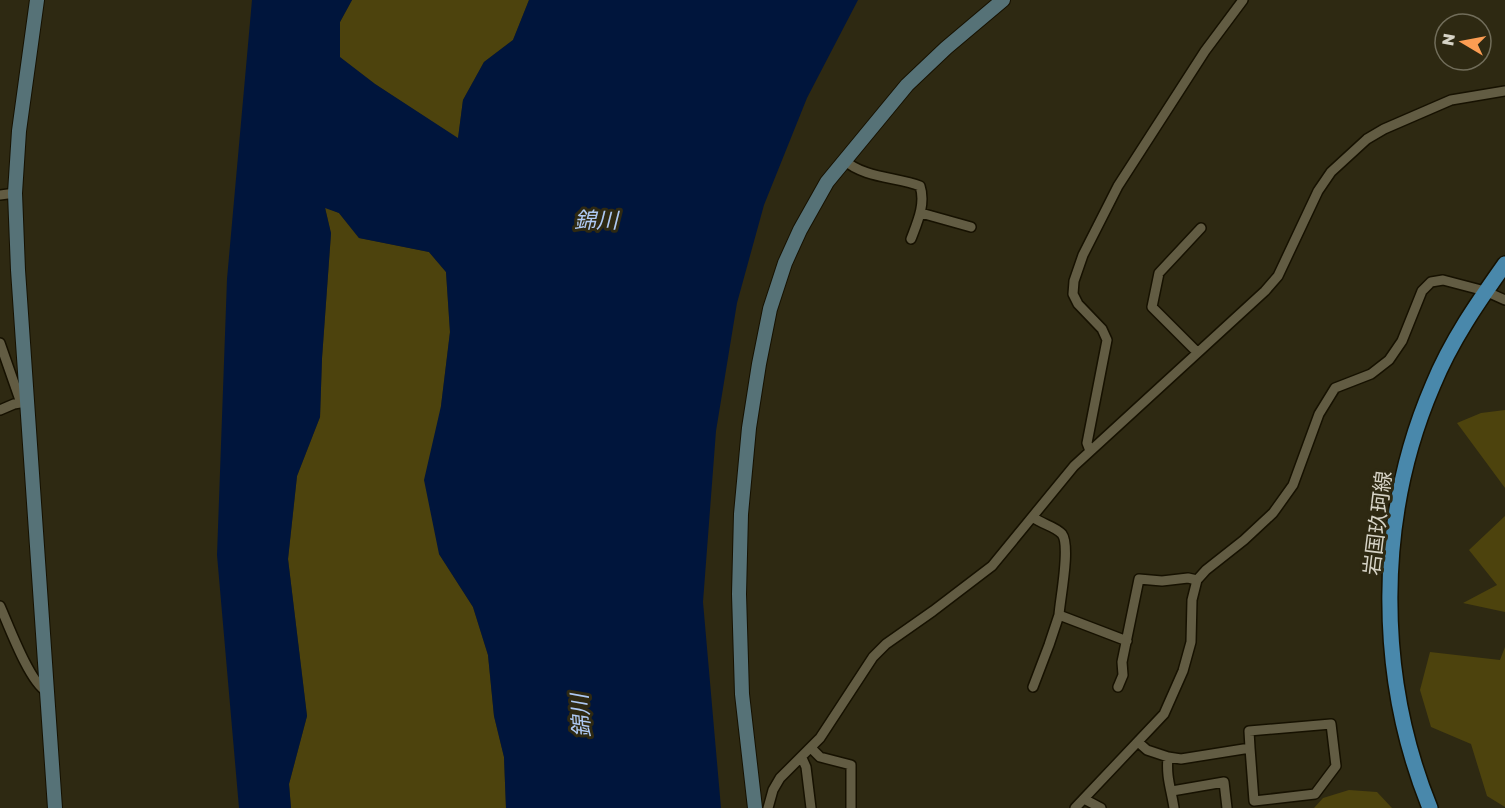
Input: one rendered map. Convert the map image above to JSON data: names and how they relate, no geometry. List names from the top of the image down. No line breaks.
{"streets":{"main road":["岩国玖珂線"]},"water":["錦川"],"north":"left"}
